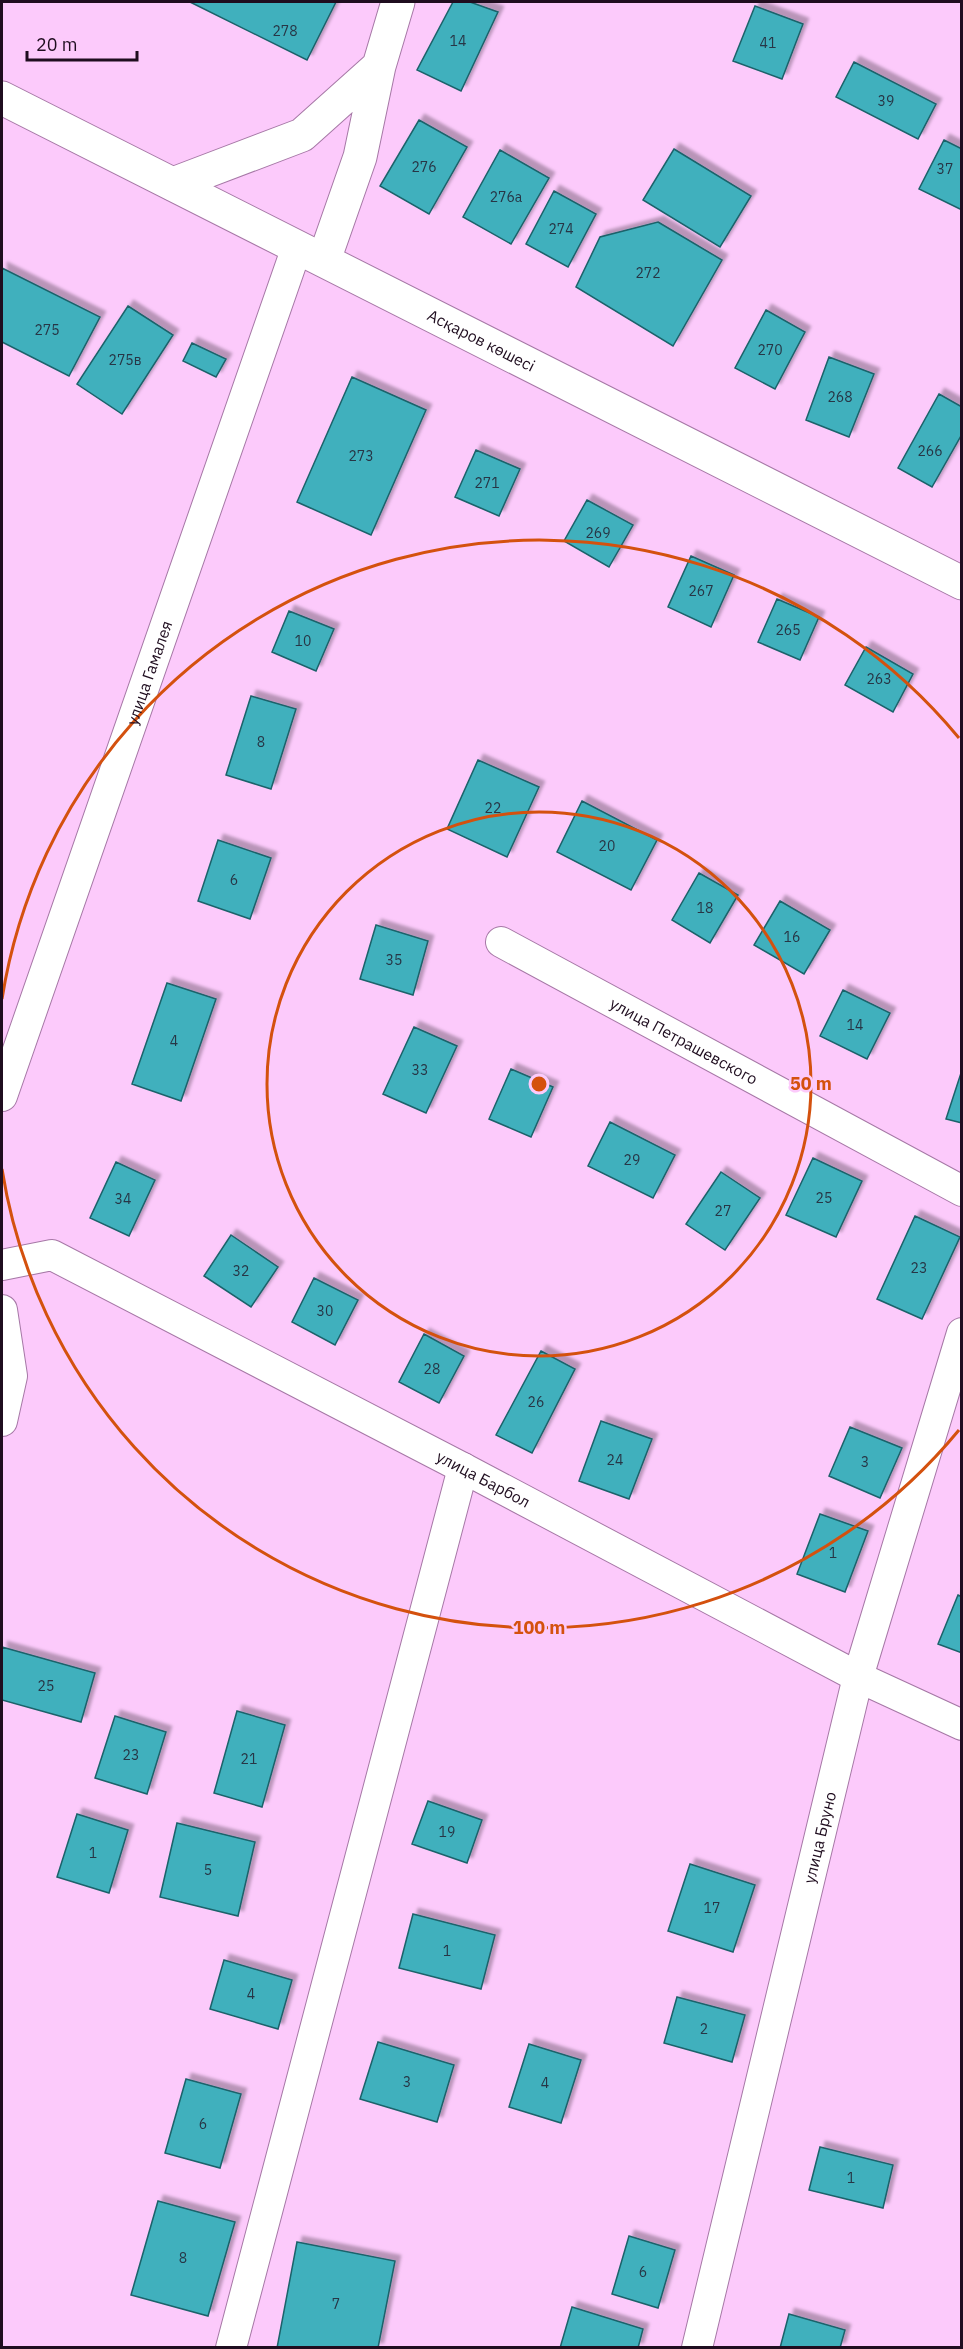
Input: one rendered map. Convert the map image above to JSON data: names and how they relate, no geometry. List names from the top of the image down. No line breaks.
{"streets":{"main road":["Асқаров көшесі"],"street":["улица Гамалея","улица Петрашевского","улица Барбол","улица Бруно"]},"crossings":[["Асқаров көшесі","улица Гамалея"],["улица Барбол","улица Бруно"]],"house_numbers":["278","14","41","39","276","37","276а","274","272","275","270","275в","268","266","273","271","269","267","265","10","263","8","22","20","6","18","16","35","14","4","33","29","25","34","27","23","32","30","28","26","24","3","1","25","23","21","19","1","5","17","1","4","2","3","4","6","1","8","6","7"],"scale_bar":"20 m","rings":["50 m","100 m"]}
